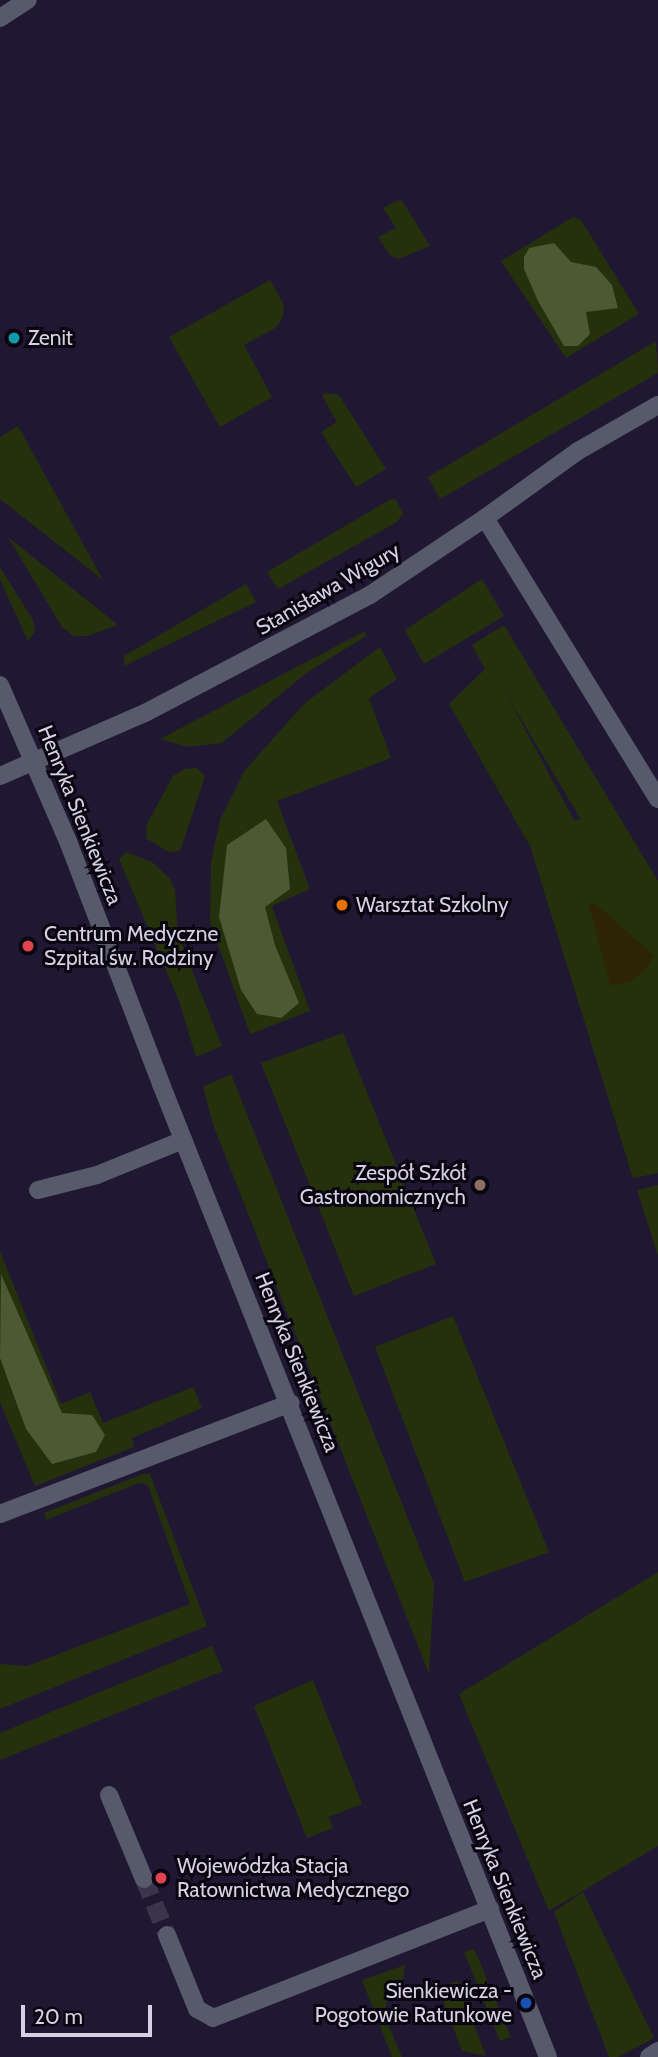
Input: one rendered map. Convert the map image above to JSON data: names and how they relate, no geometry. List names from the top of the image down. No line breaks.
{"streets":{"street":["Stanisława Wigury","Henryka Sienkiewicza"]},"crossings":[["Stanisława Wigury","Henryka Sienkiewicza"]],"places":["Zenit","Warsztat Szkolny","Centrum Medyczne Szpital św. Rodziny","Zespół Szkół Gastronomicznych","Wojewódzka Stacja Ratownictwa Medycznego","Sienkiewicza - Pogotowie Ratunkowe"],"scale_bar":"20 m"}
